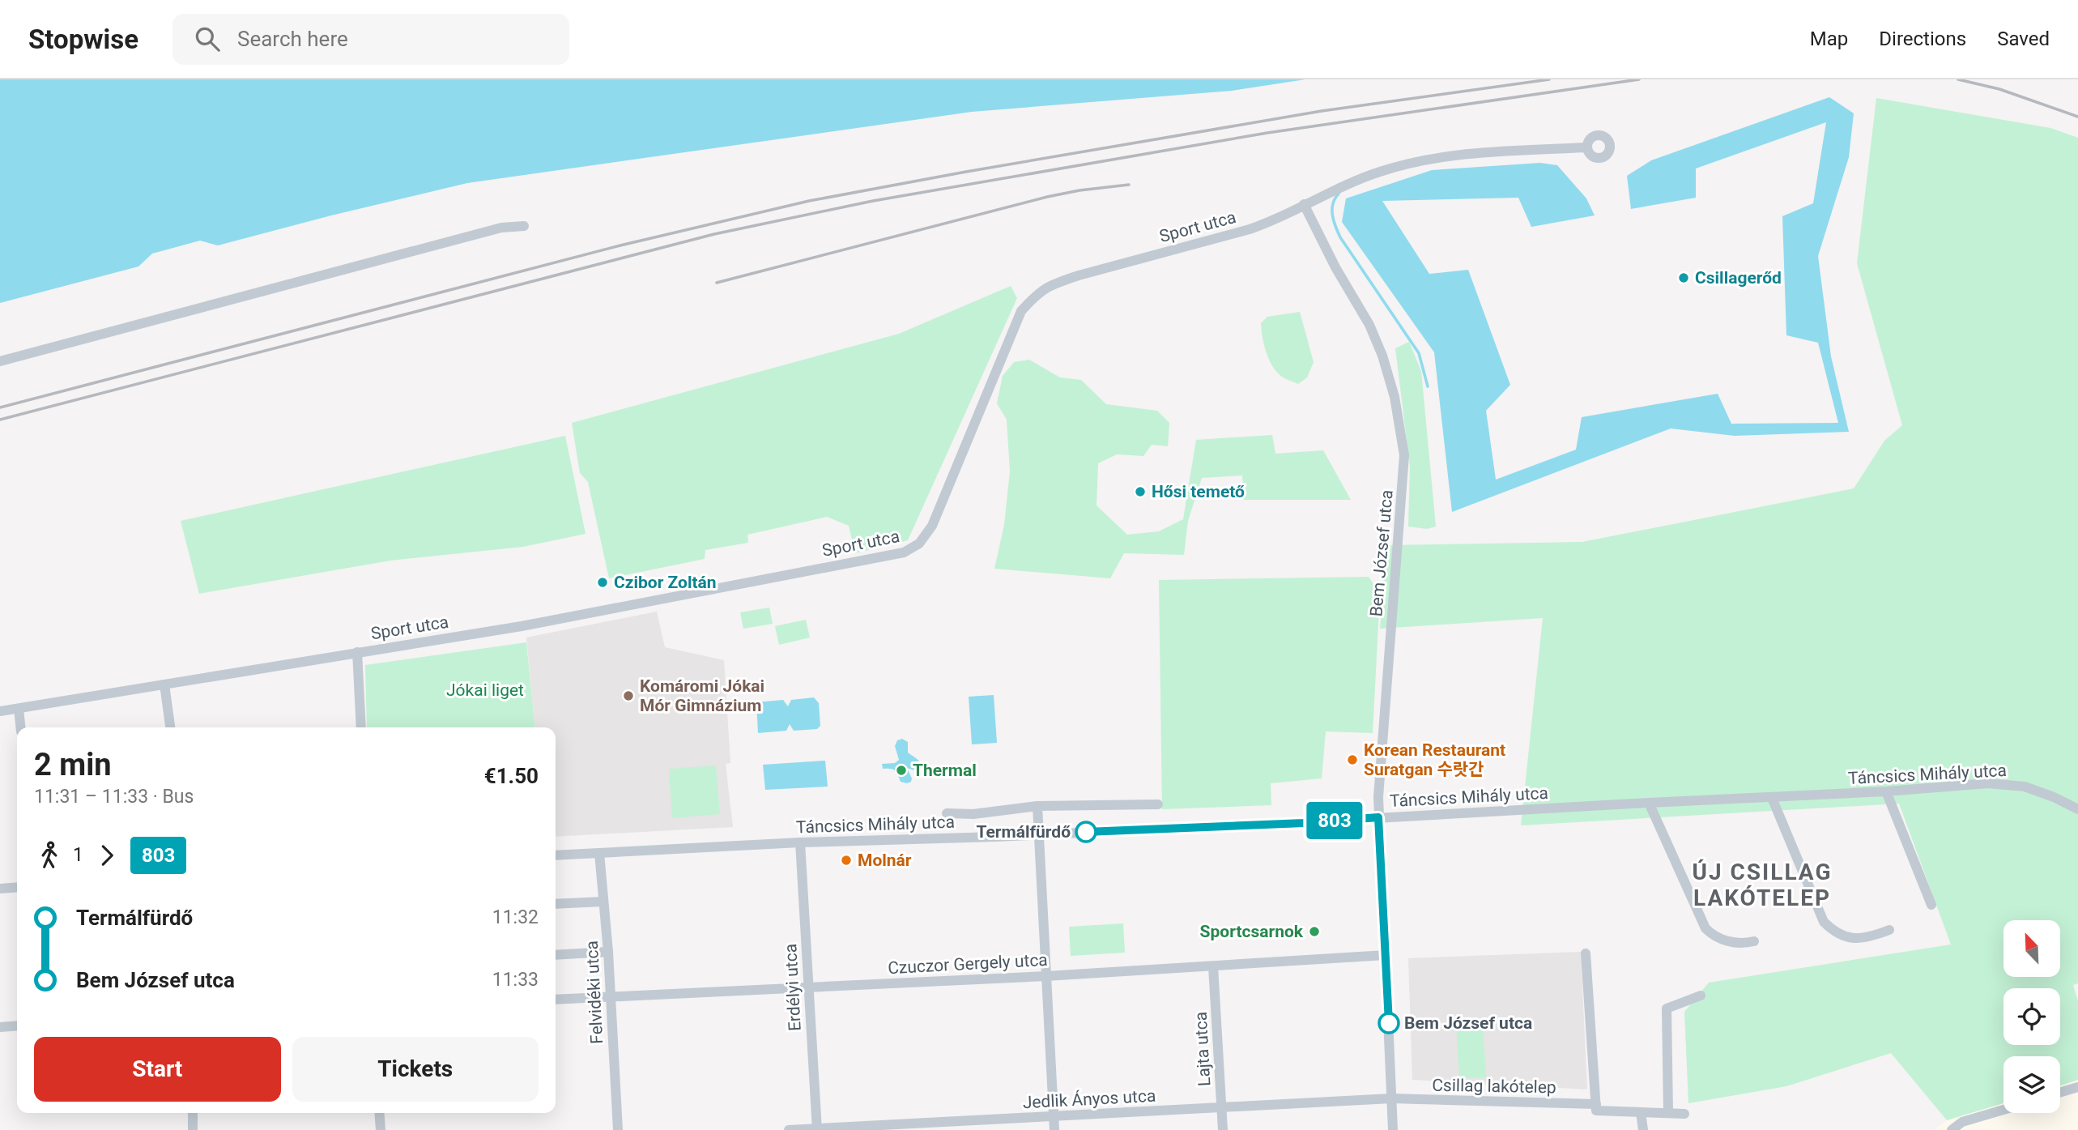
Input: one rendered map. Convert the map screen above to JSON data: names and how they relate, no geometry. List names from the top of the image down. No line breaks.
{"streets":{"street":["Sport utca","Bem József utca","Táncsics Mihály utca","Czuczor Gergely utca","Erdélyi utca","Felvidéki utca","Lajta utca","Csillag lakótelep","Jedlik Ányos utca"]},"crossings":[["Sport utca","Bem József utca"],["Bem József utca","Táncsics Mihály utca"],["Bem József utca","Czuczor Gergely utca"],["Bem József utca","Csillag lakótelep"],["Bem József utca","Jedlik Ányos utca"],["Táncsics Mihály utca","Erdélyi utca"],["Táncsics Mihály utca","Felvidéki utca"],["Czuczor Gergely utca","Erdélyi utca"],["Czuczor Gergely utca","Felvidéki utca"],["Czuczor Gergely utca","Lajta utca"],["Erdélyi utca","Jedlik Ányos utca"],["Lajta utca","Jedlik Ányos utca"],["Csillag lakótelep","Jedlik Ányos utca"]],"districts":["ÚJ CSILLAG LAKÓTELEP"],"parks":["Jókai liget"],"places":["Csillagerőd","Hősi temető","Czibor Zoltán","Komáromi Jókai Mór Gimnázium","Korean Restaurant Suratgan 수랏간","Thermal","Termálfürdő","Molnár","Sportcsarnok","Bem József utca"],"lines":["bus line 803"],"north":"top left","page":{"header":"Stopwise","search":"Search here","nav":["Map","Directions","Saved"],"on_map":"803","heading":["2 min","11:31 – 11:33 · Bus","€1.50"],"legs":["1","803"],"list":[{"name":"Termálfürdő","value":"11:32"},{"name":"Bem József utca","value":"11:33"}],"buttons":["Start","Tickets"]}}
